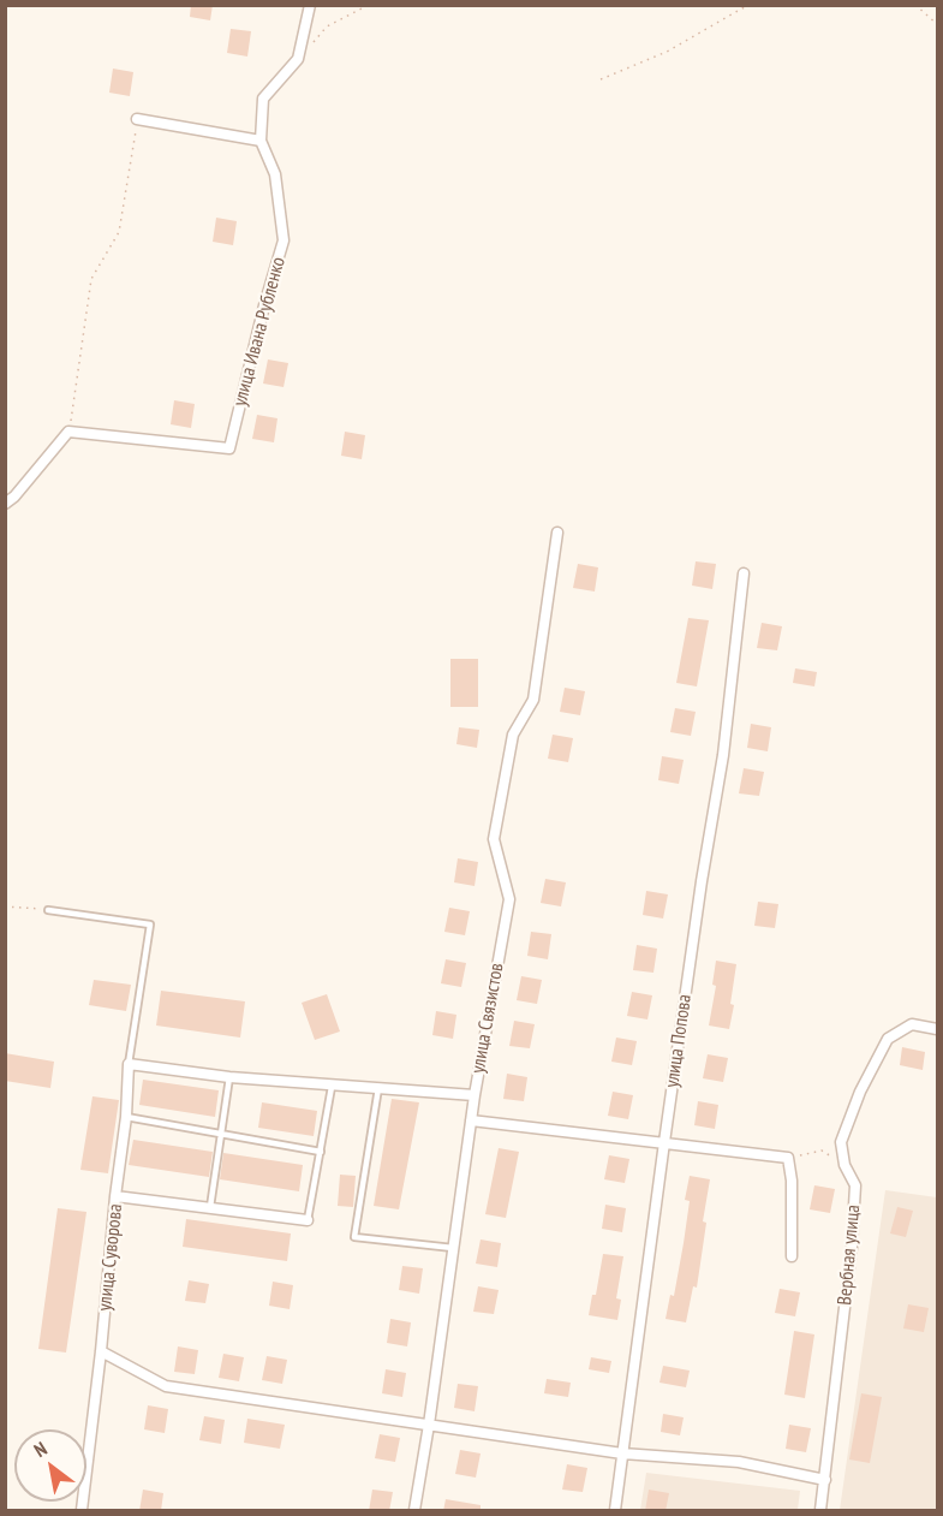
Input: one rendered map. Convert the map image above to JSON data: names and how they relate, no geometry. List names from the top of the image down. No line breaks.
{"streets":{"street":["улица Ивана Рубленко","улица Связистов","улица Попова","Вербная улица","улица Суворова"]},"north":"top left"}
